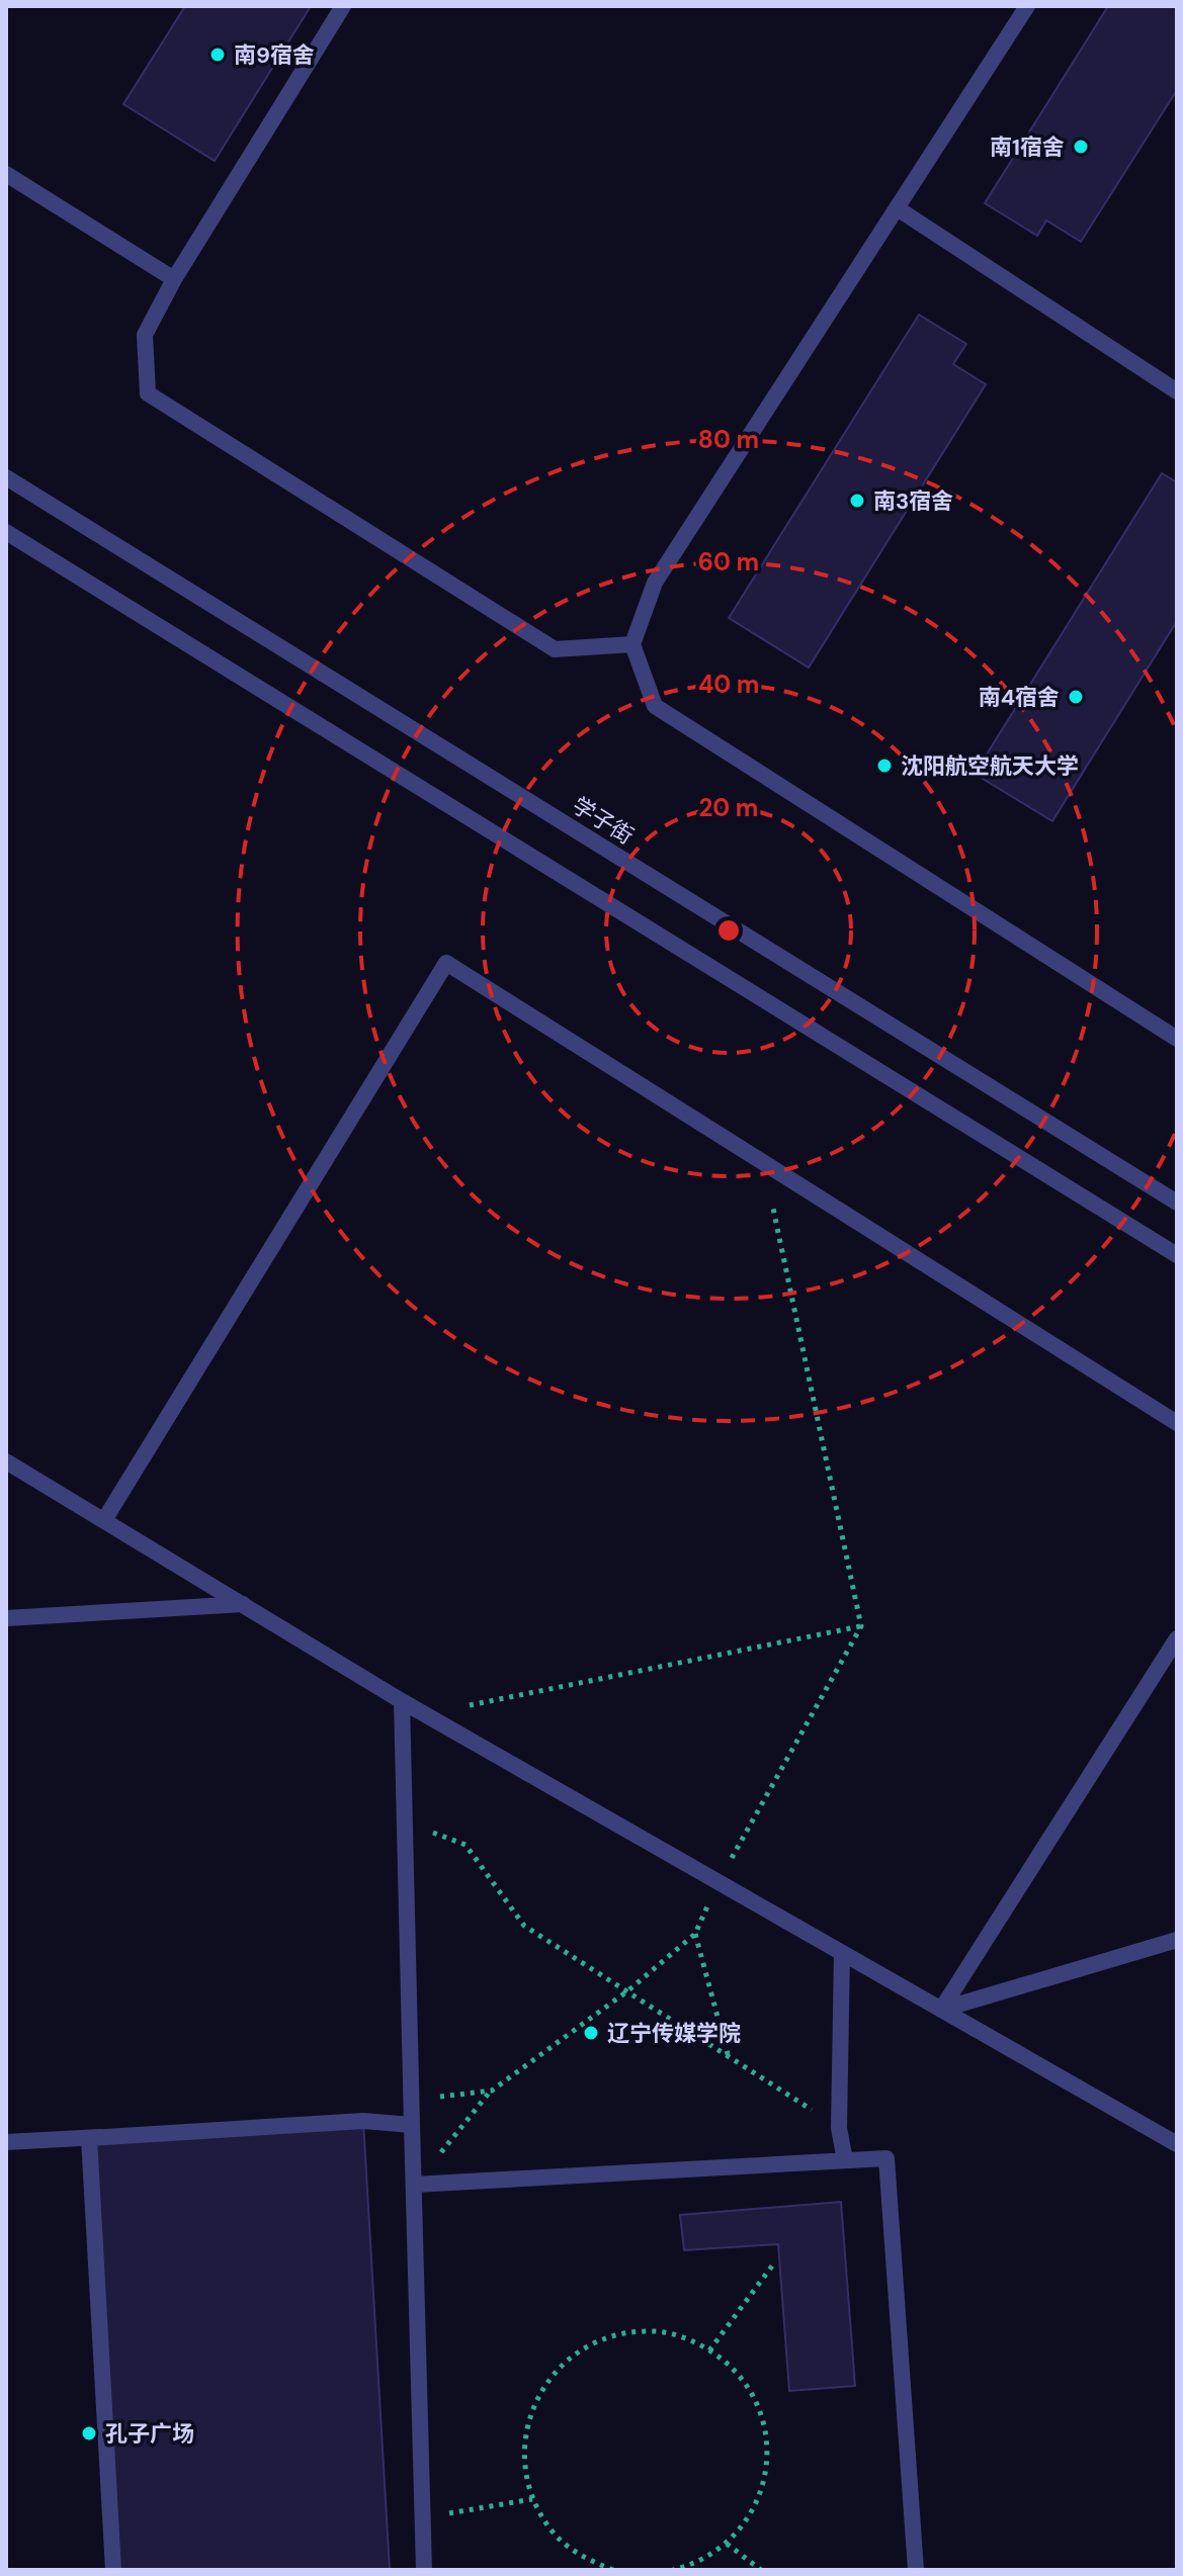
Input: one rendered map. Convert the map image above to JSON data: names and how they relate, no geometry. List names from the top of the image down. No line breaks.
{"streets":{"street":["学子街"]},"places":["南9宿舍","南1宿舍","南3宿舍","南4宿舍","沈阳航空航天大学","辽宁传媒学院","孔子广场"],"rings":["80 m","60 m","40 m","20 m"]}
